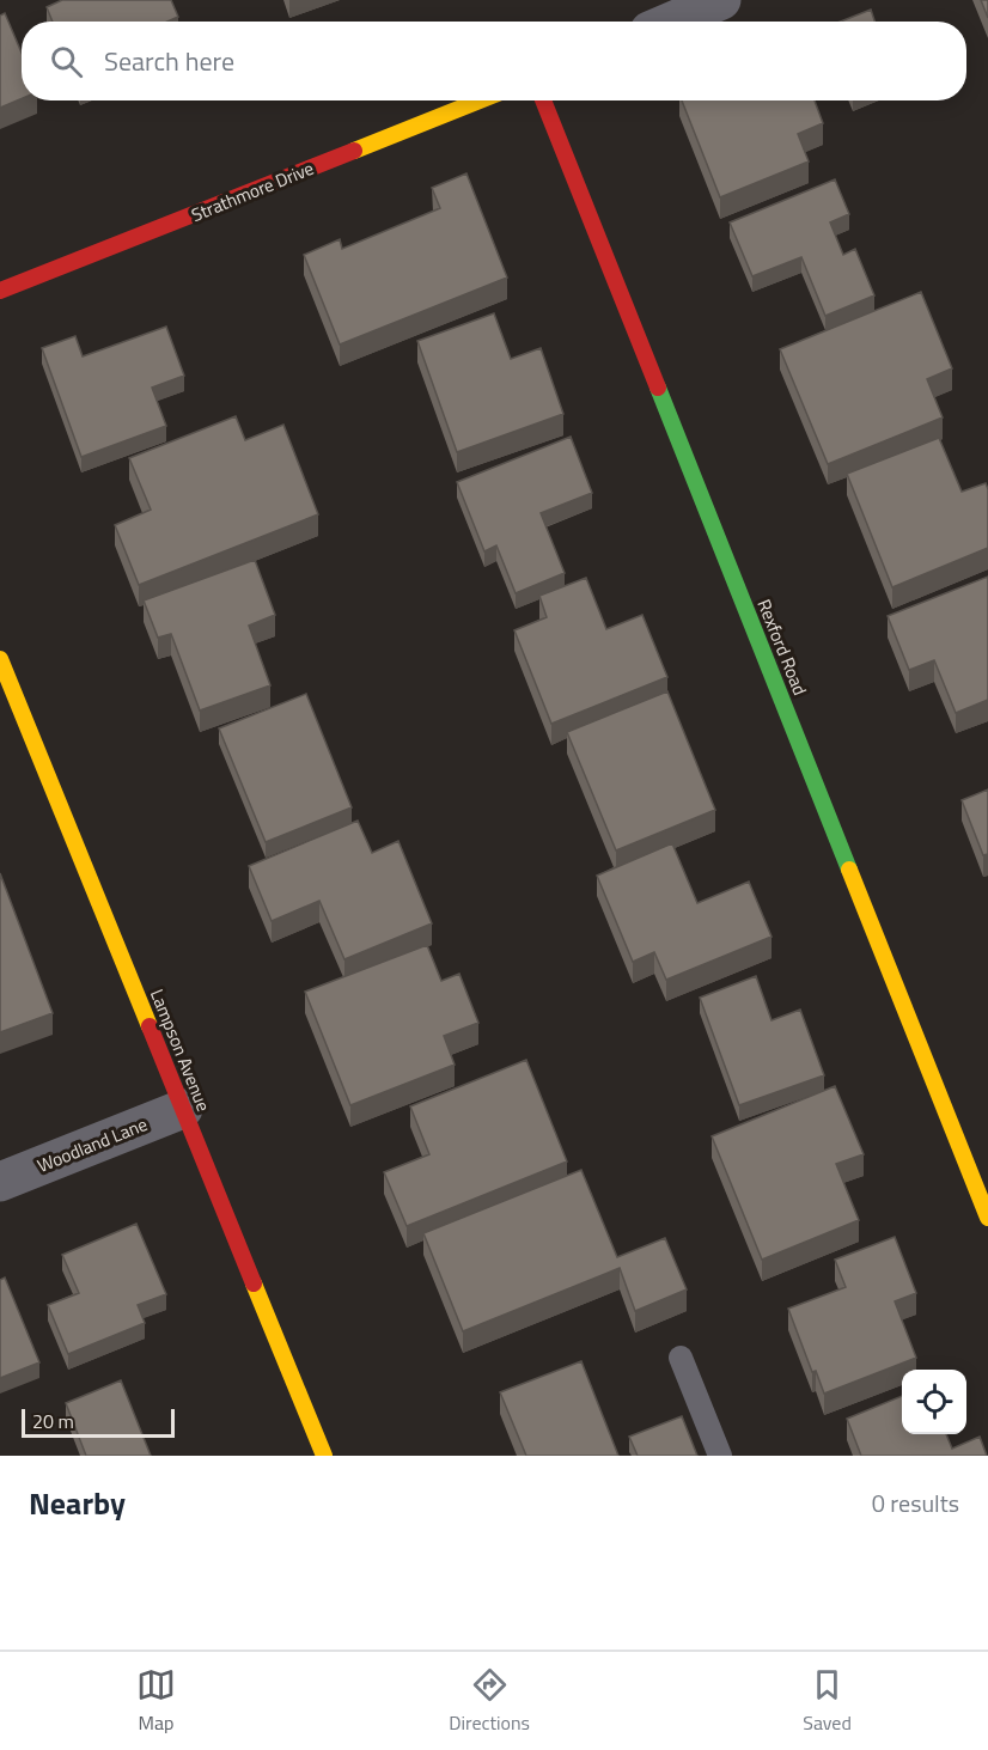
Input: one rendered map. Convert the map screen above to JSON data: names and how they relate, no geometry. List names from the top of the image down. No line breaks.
{"streets":{"street":["Strathmore Drive","Rexford Road","Lampson Avenue","Woodland Lane"]},"crossings":[["Lampson Avenue","Woodland Lane"]],"scale_bar":"20 m","page":{"search":"Search here","scale":"20 m","heading":["Nearby","0 results"],"nav":["Map","Directions","Saved"]}}
